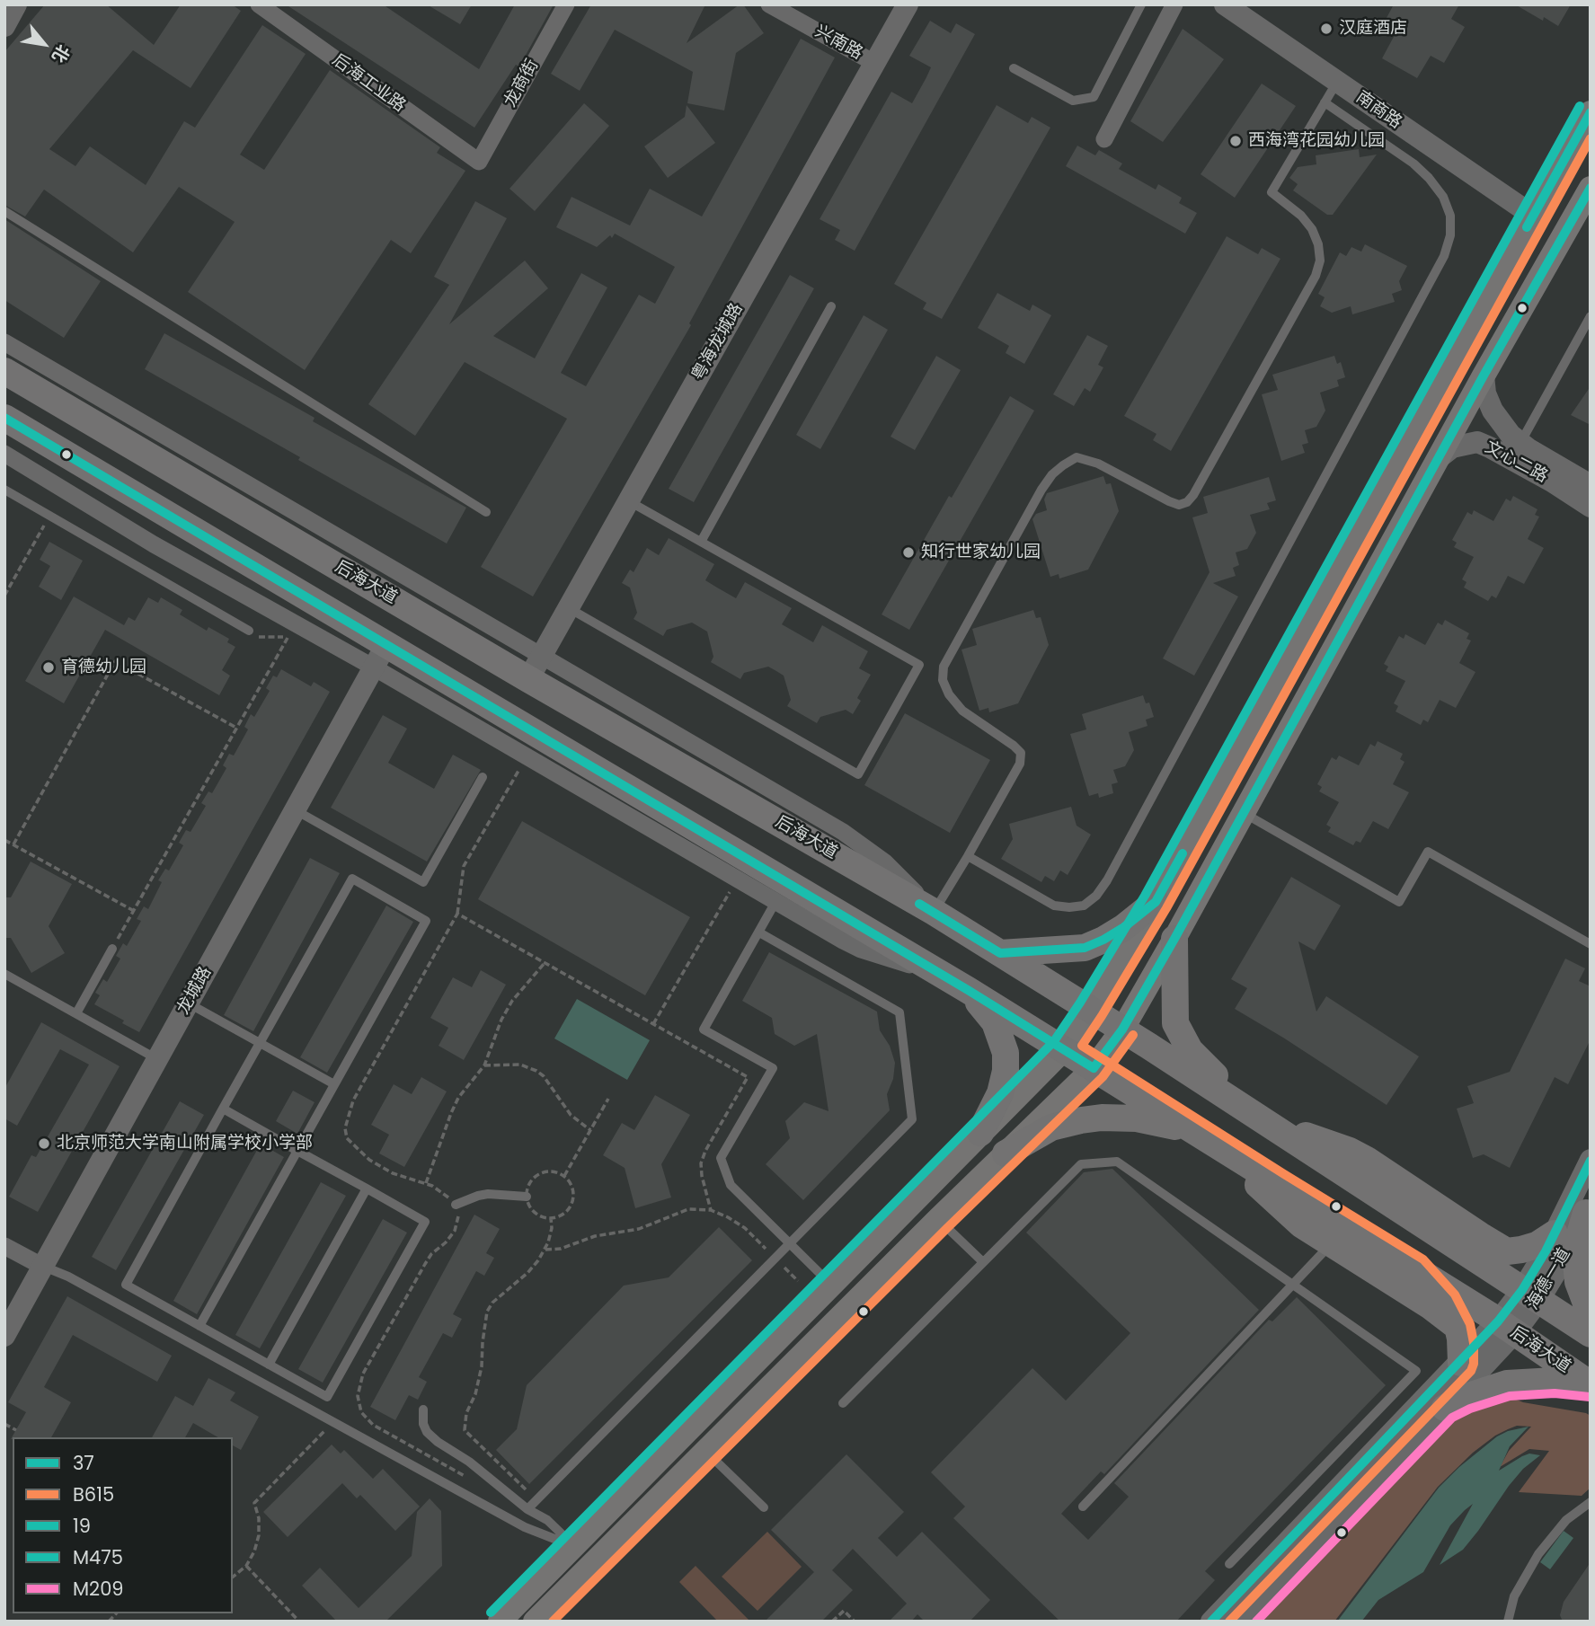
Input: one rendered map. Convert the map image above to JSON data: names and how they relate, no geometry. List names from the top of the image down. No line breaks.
{"streets":{"main road":["后海大道"],"street":["兴南路","后海工业路","龙商街","南商路","粤海龙城路","文心二路","龙城路","海德一道"]},"crossings":[["兴南路","粤海龙城路"],["后海工业路","龙商街"],["粤海龙城路","后海大道"],["后海大道","龙城路"],["后海大道","海德一道"]],"places":["汉庭酒店","西海湾花园幼儿园","知行世家幼儿园","育德幼儿园","北京师范大学南山附属学校小学部"],"lines":["transit line 19","transit line 37","transit line B615","transit line M475","transit line M209"],"legend":["37","B615","19","M475","M209"],"north":"bottom right"}
